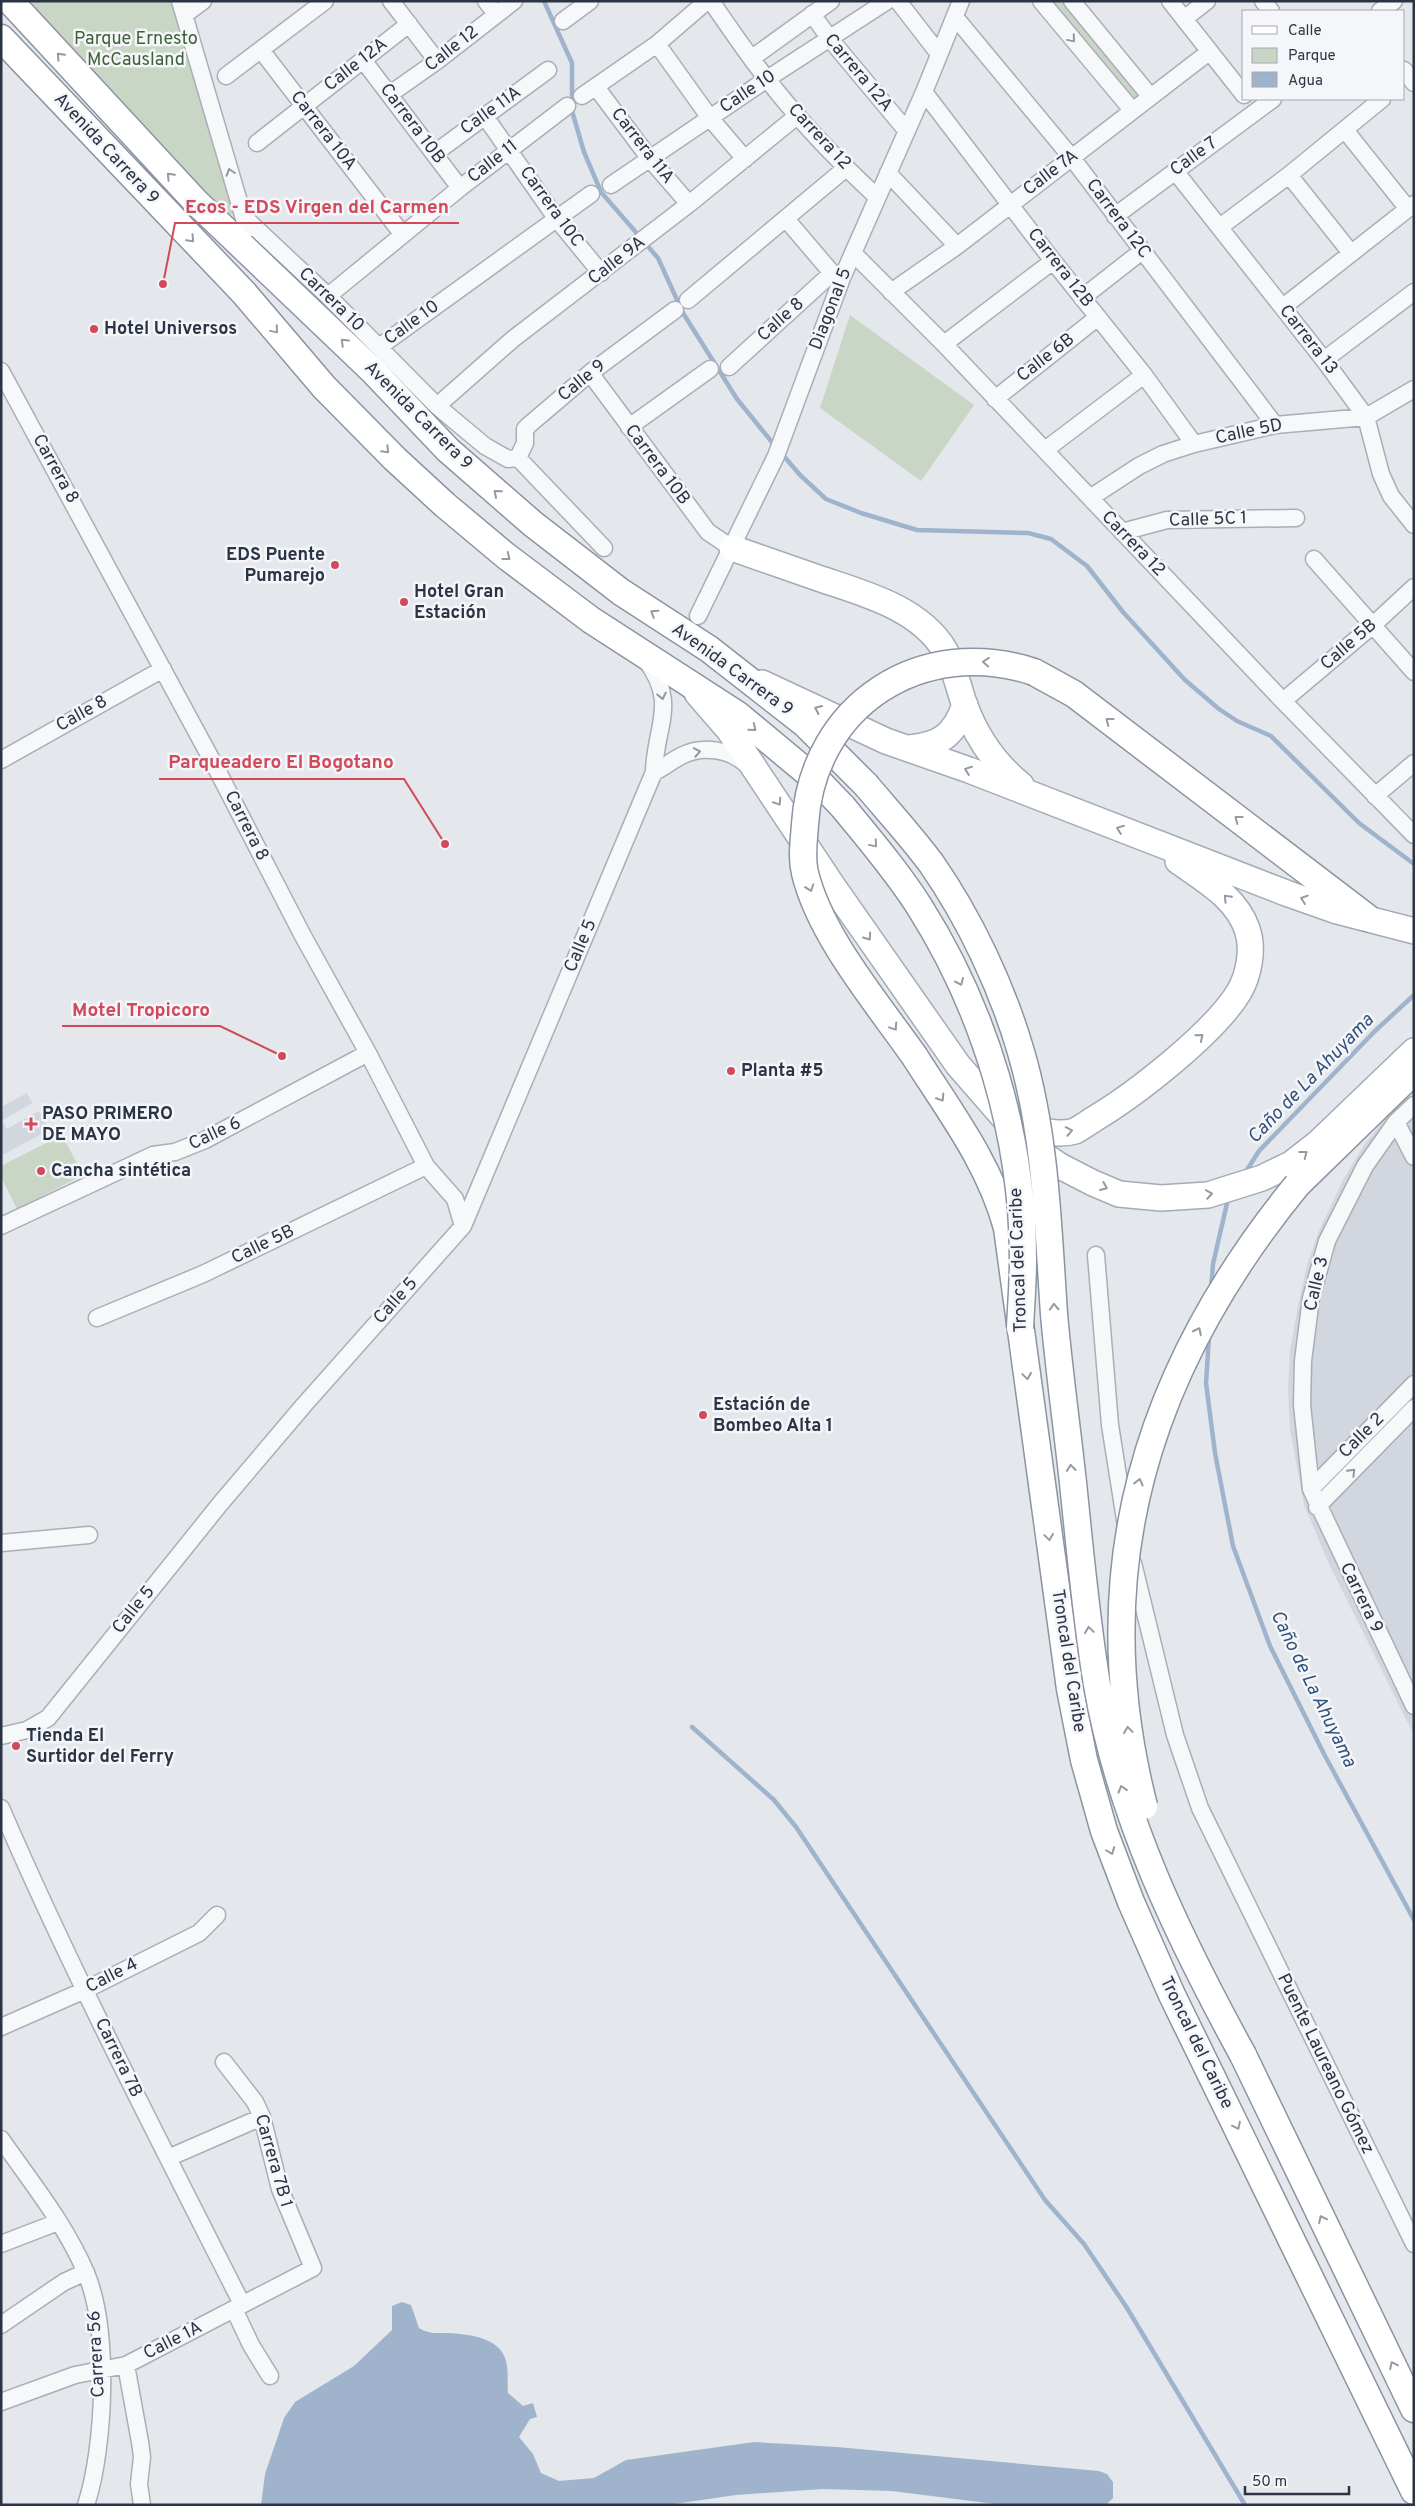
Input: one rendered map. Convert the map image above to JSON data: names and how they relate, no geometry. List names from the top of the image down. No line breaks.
{"streets":{"highway":["Avenida Carrera 9","Troncal del Caribe"],"street":["Calle 12","Calle 12A","Carrera 12A","Calle 10","Calle 11A","Carrera 10B","Carrera 10A","Carrera 12","Carrera 11A","Calle 7","Calle 11","Calle 7A","Carrera 10C","Carrera 12C","Calle 9A","Carrera 12B","Carrera 10","Diagonal 5","Calle 8","Carrera 13","Calle 6B","Calle 9","Calle 5D","Carrera 8","Calle 5C 1","Calle 5B","Calle 5","Calle 6","Calle 3","Calle 2","Carrera 9","Calle 4","Carrera 7B","Puente Laureano Gómez","Carrera 7B 1","Calle 1A","Carrera 56"]},"crossings":[["Calle 12","Carrera 10B"],["Calle 12A","Carrera 10B"],["Calle 12A","Carrera 10A"],["Carrera 12A","Calle 10"],["Carrera 12A","Diagonal 5"],["Calle 10","Carrera 12"],["Calle 10","Carrera 11A"],["Calle 10","Carrera 10C"],["Calle 10","Carrera 10"],["Calle 11A","Carrera 10B"],["Calle 11A","Carrera 10C"],["Carrera 10B","Calle 11"],["Carrera 10B","Diagonal 5"],["Carrera 10B","Calle 9"],["Carrera 10A","Calle 11"],["Carrera 12","Calle 7A"],["Carrera 12","Calle 9A"],["Carrera 12","Diagonal 5"],["Carrera 12","Calle 6B"],["Carrera 12","Calle 5D"],["Carrera 12","Calle 5C 1"],["Carrera 12","Calle 5B"],["Carrera 11A","Calle 9A"],["Avenida Carrera 9","Calle 5"],["Avenida Carrera 9","Troncal del Caribe"],["Calle 7","Carrera 12C"],["Calle 7","Carrera 13"],["Calle 11","Carrera 10C"],["Calle 11","Carrera 10"],["Calle 7A","Carrera 12C"],["Calle 7A","Carrera 12B"],["Carrera 10C","Calle 9A"],["Carrera 12C","Diagonal 5"],["Carrera 12C","Calle 5D"],["Calle 9A","Carrera 10"],["Carrera 12B","Diagonal 5"],["Carrera 12B","Calle 6B"],["Carrera 12B","Calle 5D"],["Carrera 10","Calle 9"],["Diagonal 5","Calle 8"],["Calle 8","Carrera 8"],["Carrera 13","Calle 5D"],["Carrera 8","Calle 5B"],["Carrera 8","Calle 5"],["Carrera 8","Calle 6"],["Calle 3","Calle 2"],["Calle 3","Carrera 9"],["Calle 2","Carrera 9"],["Calle 4","Carrera 7B"],["Carrera 7B","Carrera 7B 1"],["Carrera 7B","Calle 1A"],["Carrera 7B 1","Calle 1A"],["Calle 1A","Carrera 56"]],"water":["Caño de La Ahuyama"],"parks":["Parque Ernesto McCausland"],"places":{"other":["Ecos - EDS Virgen del Carmen","Hotel Universos","EDS Puente Pumarejo","Hotel Gran Estación","Parqueadero El Bogotano","Motel Tropicoro","Planta #5","Cancha sintética","Estación de Bombeo Alta 1","Tienda El Surtidor del Ferry"],"health":["PASO PRIMERO DE MAYO"]},"legend":["Calle","Parque","Agua"],"scale_bar":"50 m"}
